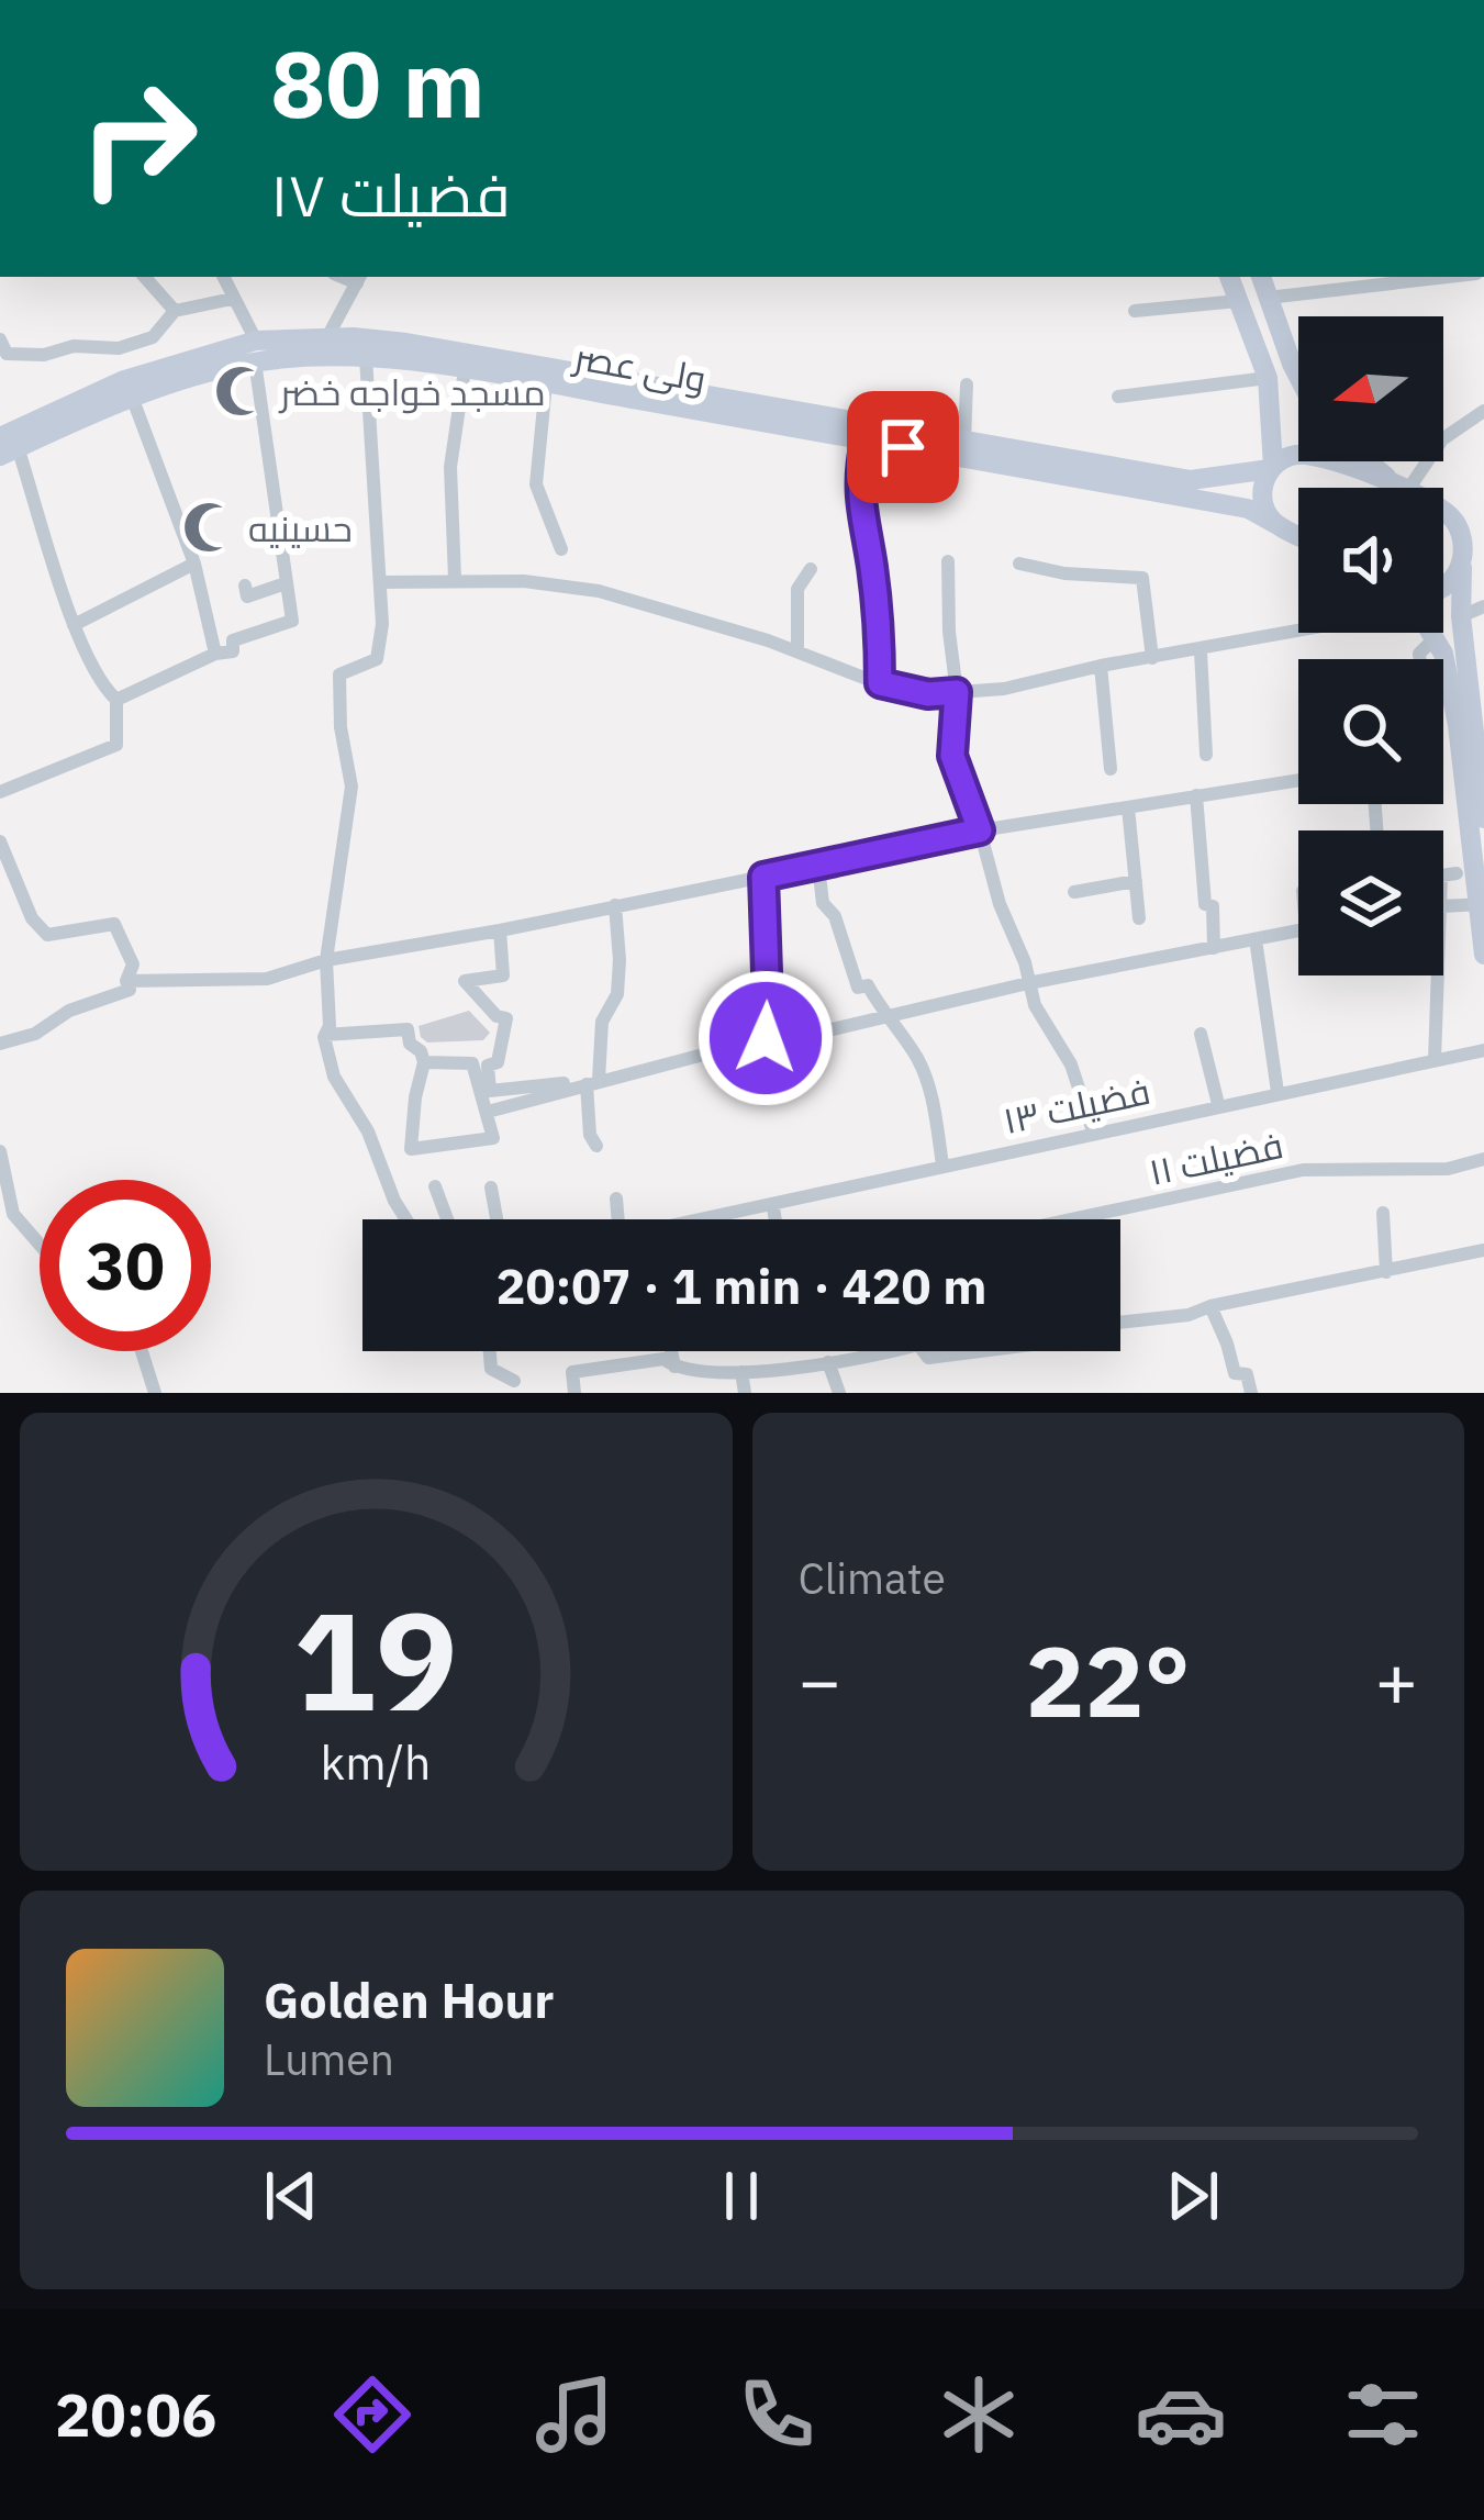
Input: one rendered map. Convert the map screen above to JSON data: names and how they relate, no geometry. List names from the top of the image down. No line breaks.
{"streets":{"main road":["ولی عصر"],"street":["فضیلت ۱۳","فضیلت ۱۱"]},"places":{"mosque":["مسجد خواجه خضر","حسینیه"]},"north":"left","page":{"turn":["80 m","فضیلت ۱۷"],"limit":"30","trip":"20:07 · 1 min · 420 m","tile":"Climate","heat":["−","22°","+"],"song":["Golden Hour","Lumen"],"tabs":"20:06","gauge":["19","km/h"]}}
